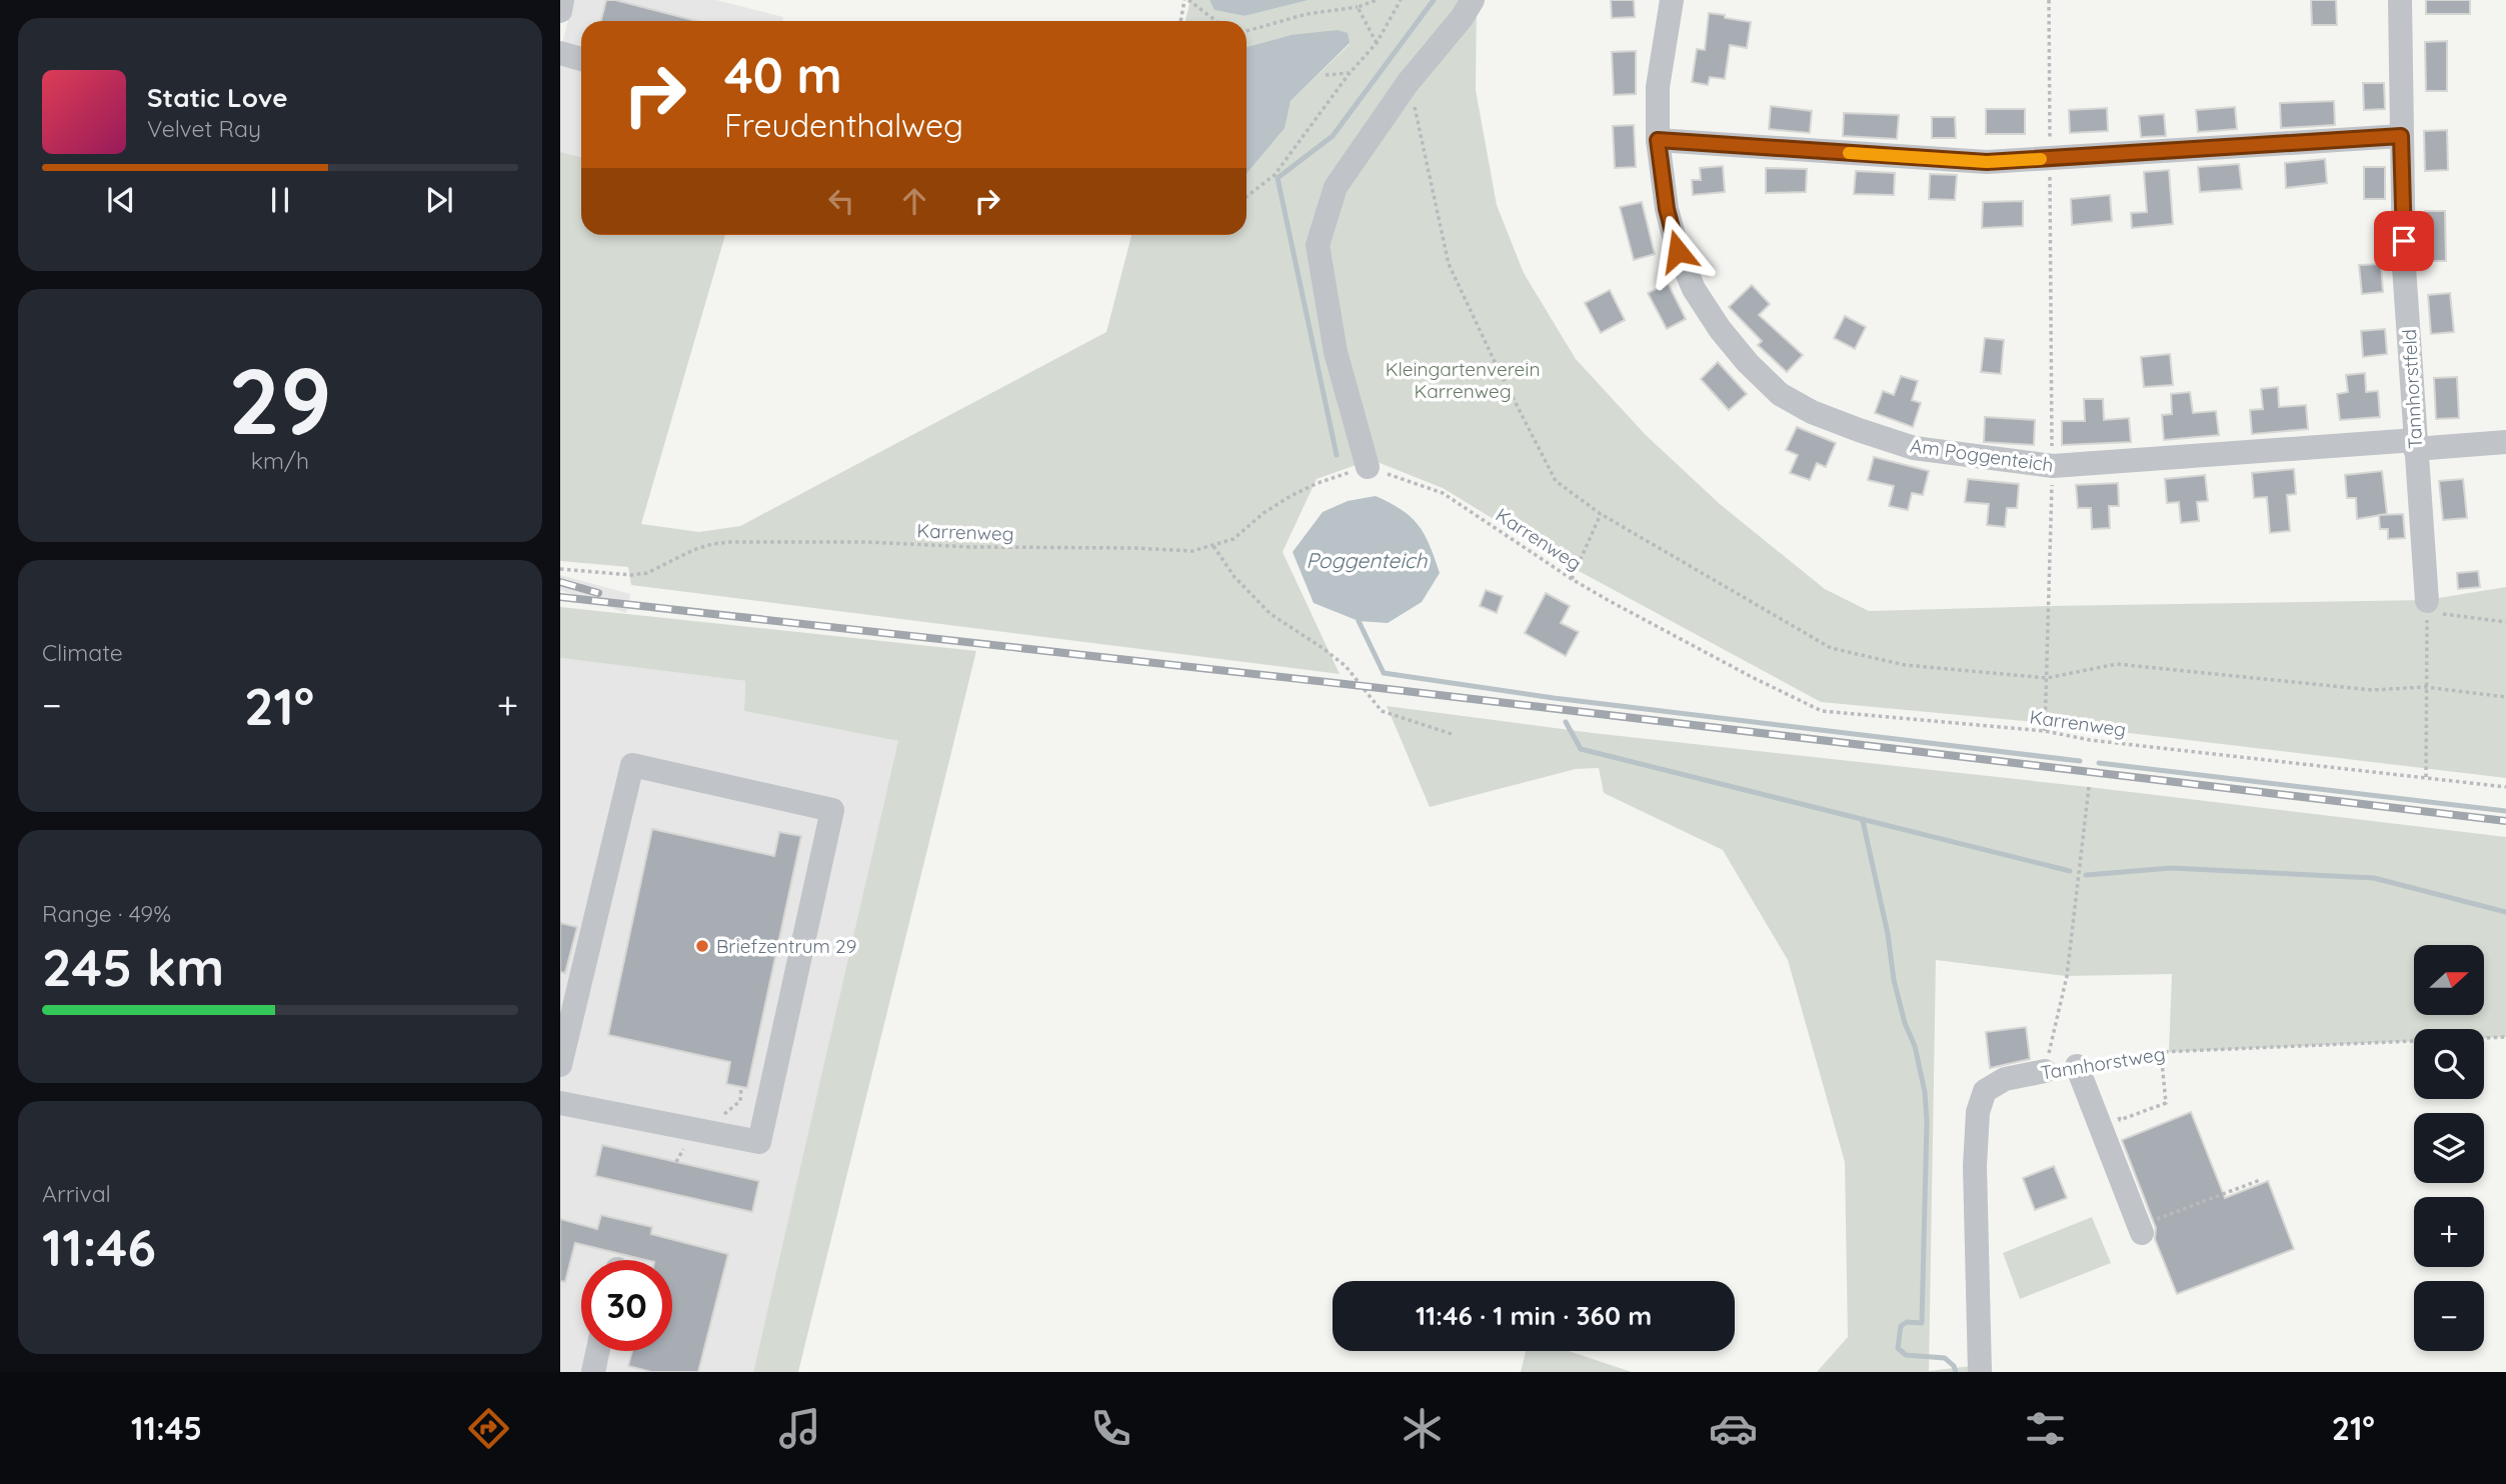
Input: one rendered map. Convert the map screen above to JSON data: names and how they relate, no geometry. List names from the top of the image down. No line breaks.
{"streets":{"street":["Tannhorstfeld","Am Poggenteich","Tannhorstweg"],"path":["Karrenweg"]},"crossings":[["Tannhorstfeld","Am Poggenteich"]],"water":["Poggenteich"],"parks":["Kleingartenverein Karrenweg"],"places":["Briefzentrum 29"],"north":"right","page":{"turn":["40 m","Freudenthalweg"],"song":["Static Love","Velvet Ray"],"tile":[["29","km/h"],"Climate",["Range · 49%","245 km"],["Arrival","11:46"]],"heat":["−","21°","+"],"map_buttons":["+","−"],"limit":"30","trip":"11:46 · 1 min · 360 m","tabs":["11:45","21°"]}}
